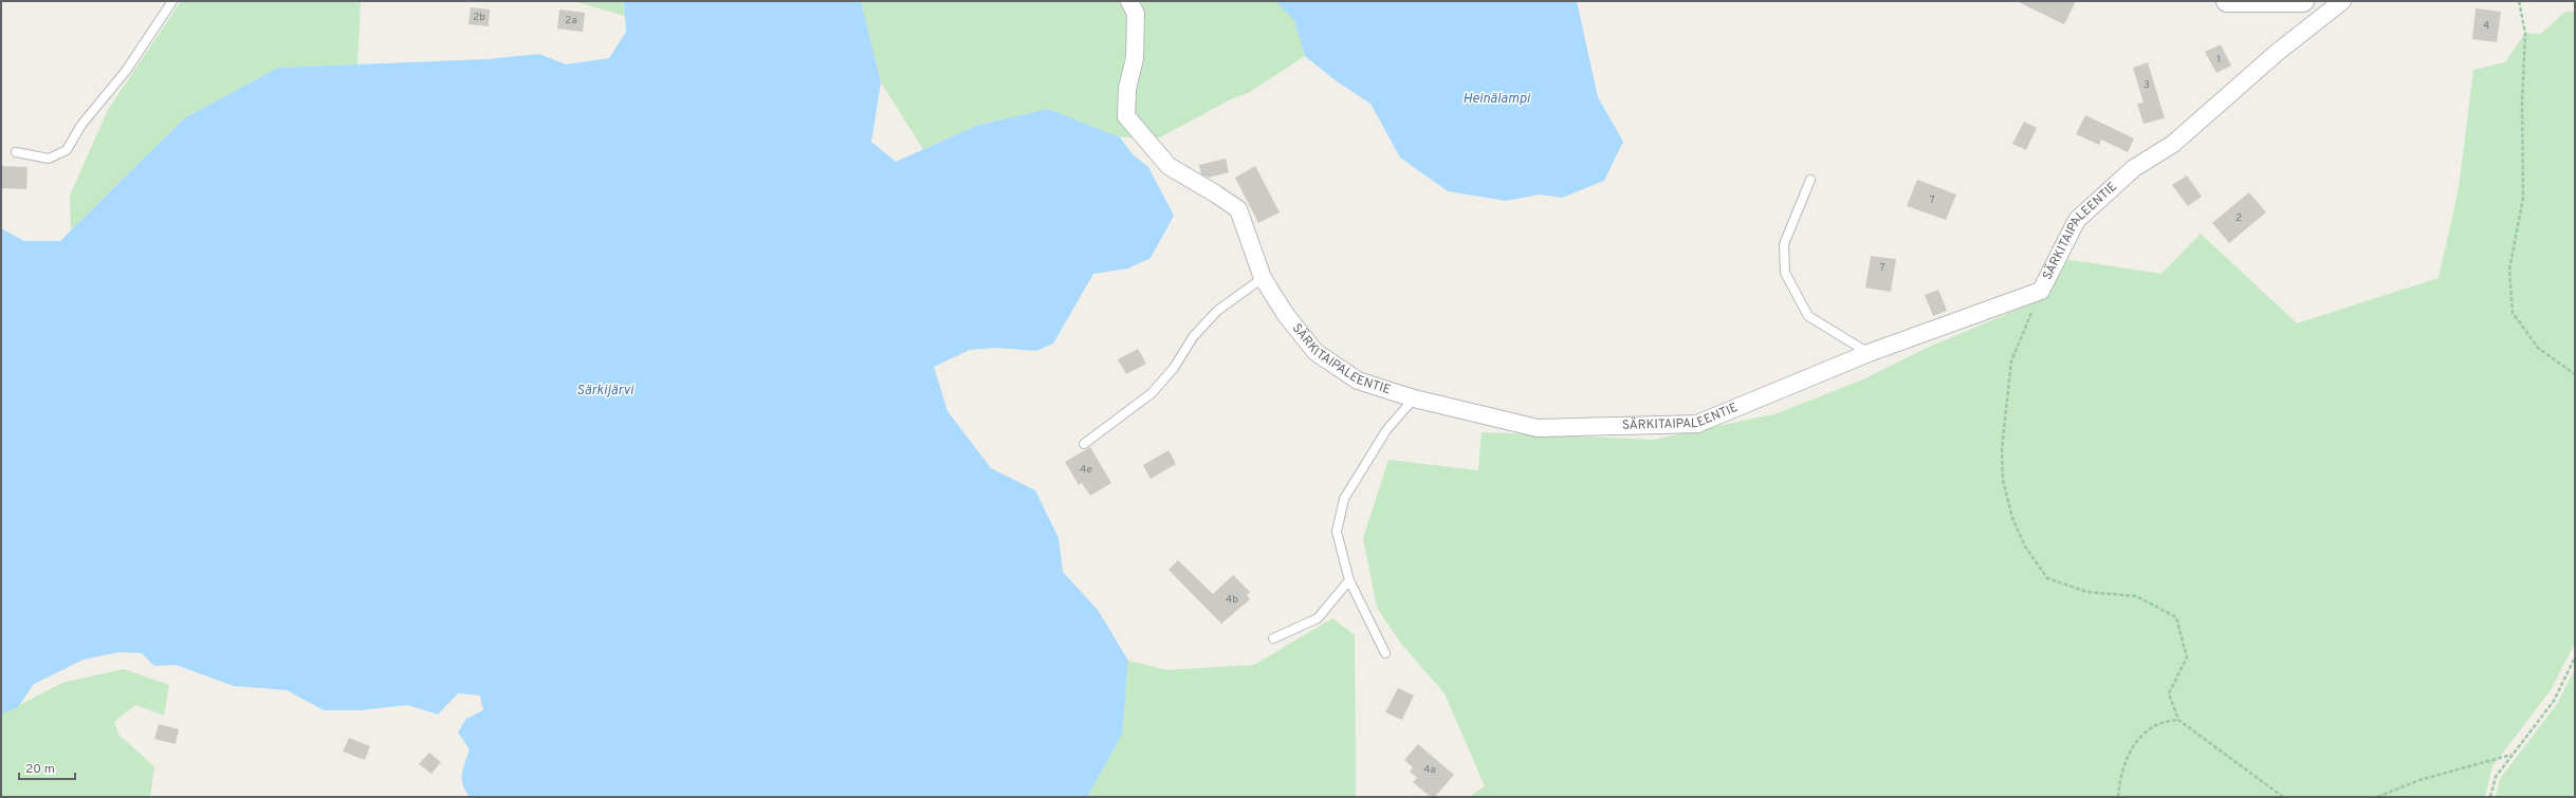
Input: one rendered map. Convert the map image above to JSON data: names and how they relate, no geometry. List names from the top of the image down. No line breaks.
{"streets":{"street":["SÄRKITAIPALEENTIE"]},"water":["Heinälampi","Särkijärvi"],"house_numbers":["2b","2a","4","1","3","7","2","7","4e","4b","4a"],"scale_bar":"20 m"}
